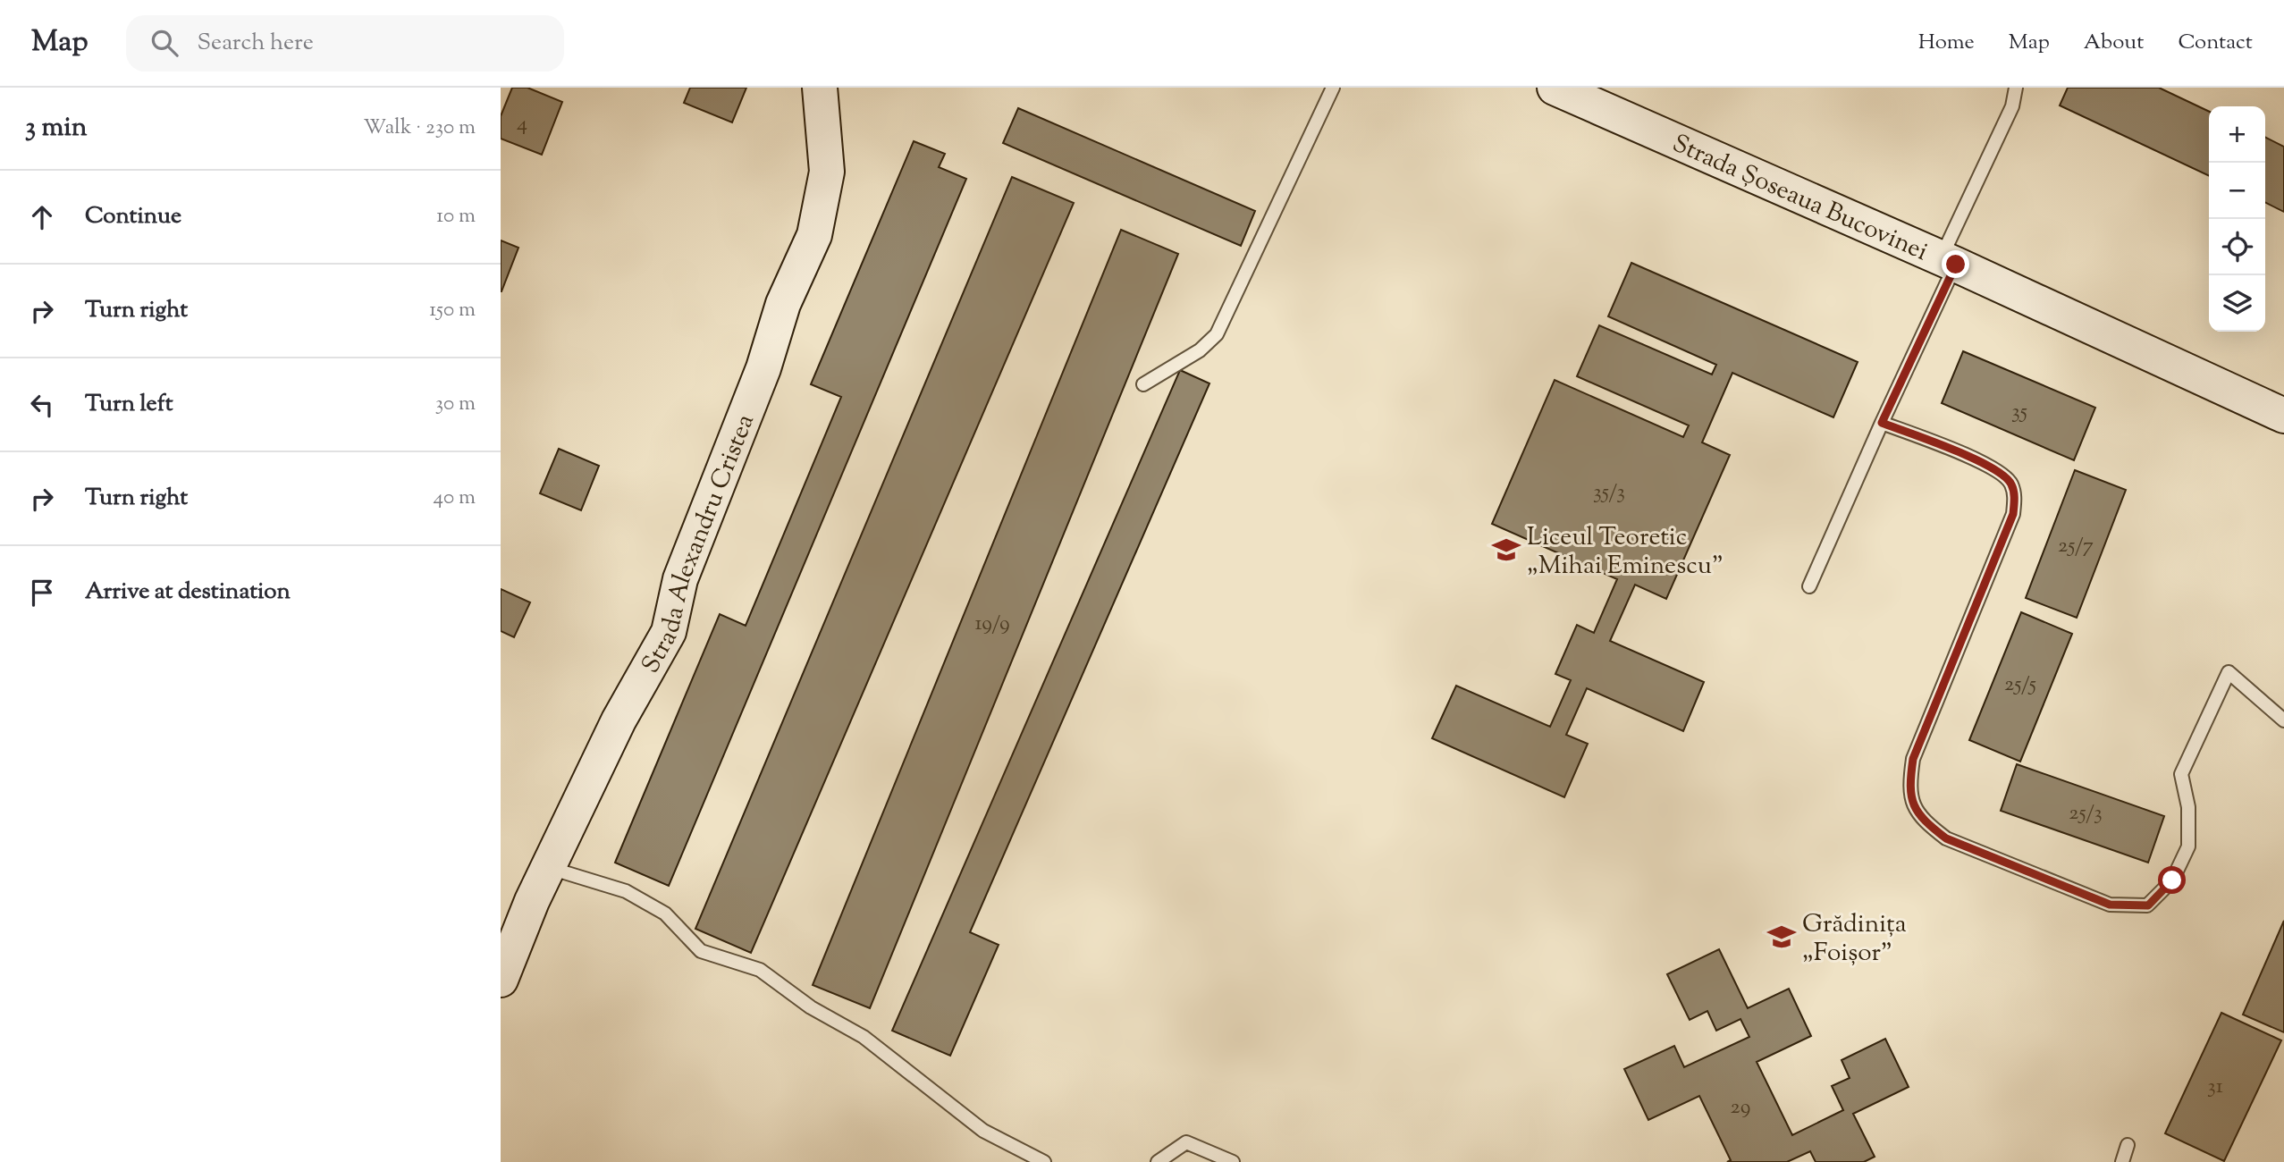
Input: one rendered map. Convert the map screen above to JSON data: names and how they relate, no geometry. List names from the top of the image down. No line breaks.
{"streets":{"street":["Strada Șoseaua Bucovinei","Strada Alexandru Cristea"]},"places":{"school or university":["Liceul Teoretic „Mihai Eminescu”","Grădinița „Foișor”"]},"house_numbers":["4","35","35/3","25/7","19/9","25/5","25/3","31","29"],"page":{"header":"Map","search":"Search here","nav":["Home","Map","About","Contact"],"heading":["3 min","Walk · 230 m"],"map_buttons":["+","−"],"list":[["Continue","10 m"],["Turn right","150 m"],["Turn left","30 m"],["Turn right","40 m"],"Arrive at destination"]}}
